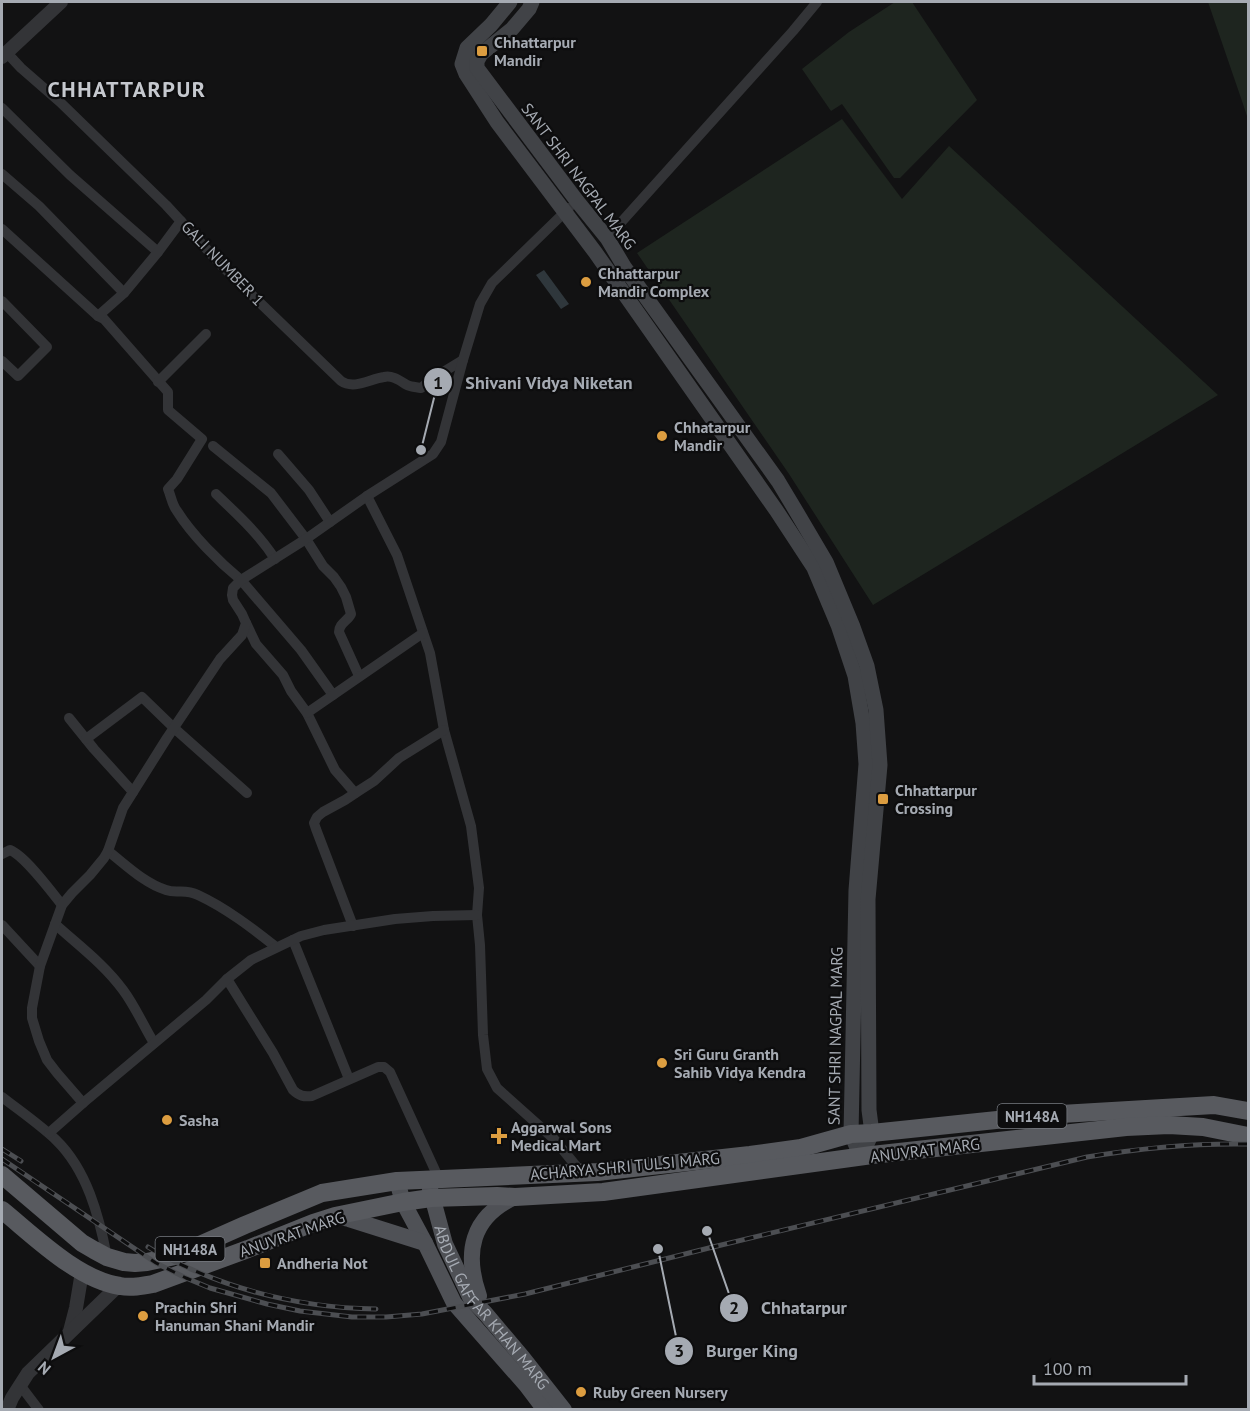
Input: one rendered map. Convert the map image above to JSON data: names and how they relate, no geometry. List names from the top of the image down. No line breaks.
{"streets":{"highway":["NH148A","ANUVRAT MARG","ACHARYA SHRI TULSI MARG"],"main road":["SANT SHRI NAGPAL MARG","ABDUL GAFFAR KHAN MARG"],"street":["GALI NUMBER 1"]},"crossings":[["SANT SHRI NAGPAL MARG","NH148A"],["SANT SHRI NAGPAL MARG","ANUVRAT MARG"],["SANT SHRI NAGPAL MARG","ACHARYA SHRI TULSI MARG"],["NH148A","ACHARYA SHRI TULSI MARG"],["ANUVRAT MARG","ACHARYA SHRI TULSI MARG"],["ANUVRAT MARG","ABDUL GAFFAR KHAN MARG"],["ACHARYA SHRI TULSI MARG","ABDUL GAFFAR KHAN MARG"]],"districts":["CHHATTARPUR"],"places":{"transit":["Chhattarpur Mandir","Chhattarpur Crossing","Andheria Not"],"other":["Chhattarpur Mandir Complex","Chhatarpur Mandir","Shivani Vidya Niketan","Sri Guru Granth Sahib Vidya Kendra","Sasha","Chhatarpur","Burger King","Prachin Shri Hanuman Shani Mandir","Ruby Green Nursery"],"health":["Aggarwal Sons Medical Mart"]},"scale_bar":"100 m","north":"bottom left"}
